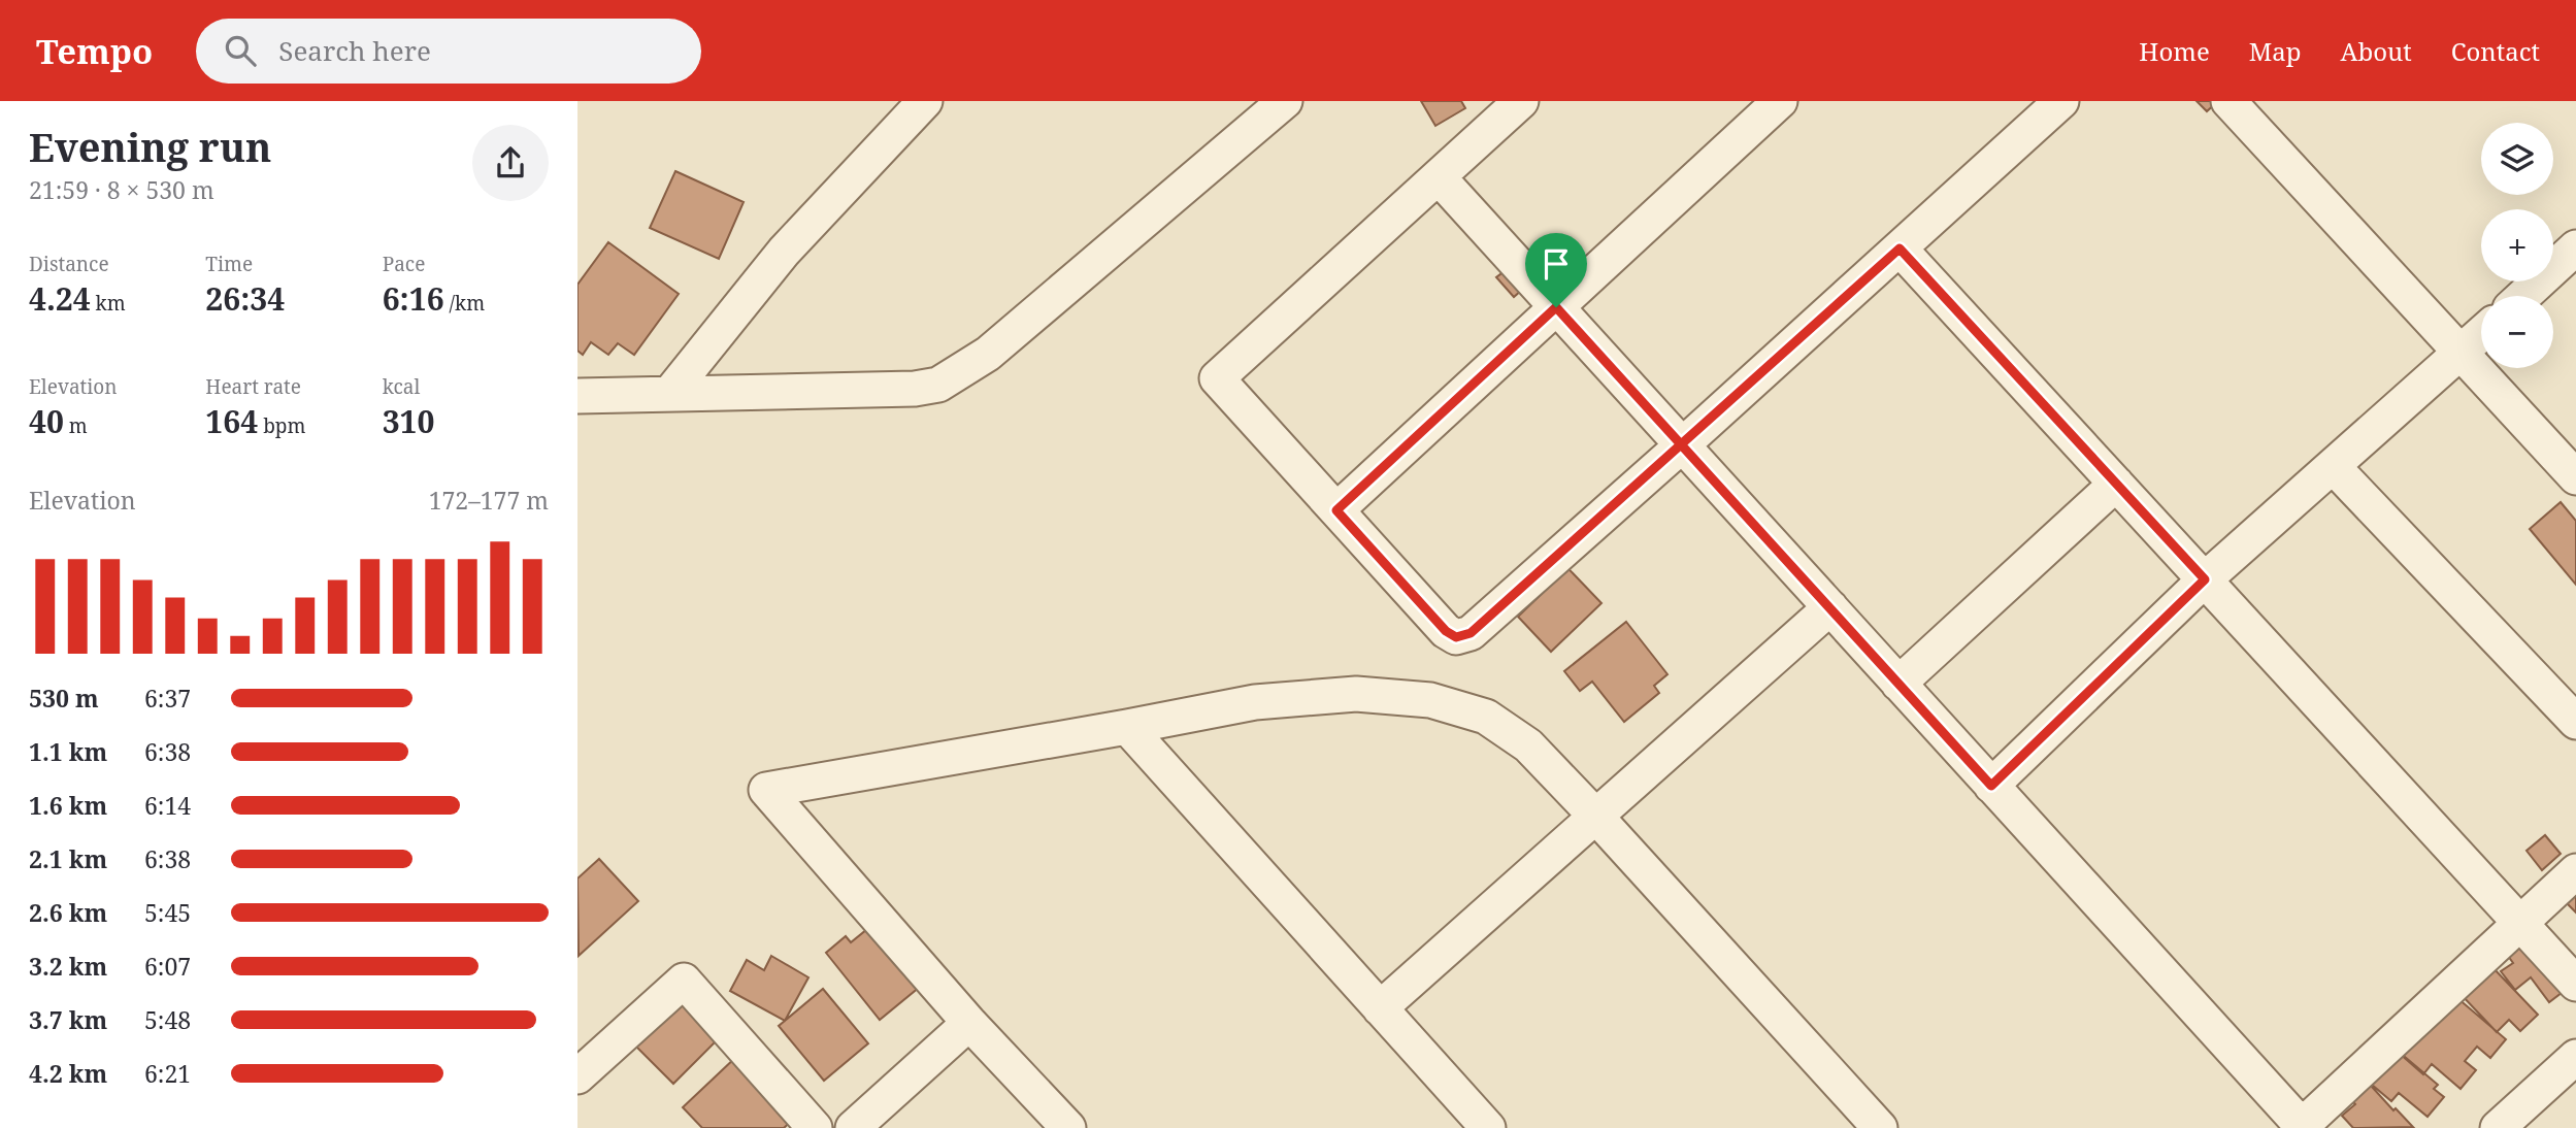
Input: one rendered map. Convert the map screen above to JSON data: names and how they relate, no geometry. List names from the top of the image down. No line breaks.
{"page":{"header":"Tempo","search":"Search here","nav":["Home","Map","About","Contact"],"heading":["Evening run","21:59 · 8 × 530 m"],"map_buttons":["+","−"],"stats":[["Distance","4.24 km"],["Time","26:34"],["Pace","6:16 /km"],["Elevation","40 m"],["Heart rate","164 bpm"],["kcal","310"]],"chart":["Elevation","172–177 m"],"list":[{"name":"530 m","note":"6:37"},{"name":"1.1 km","note":"6:38"},{"name":"1.6 km","note":"6:14"},{"name":"2.1 km","note":"6:38"},{"name":"2.6 km","note":"5:45"},{"name":"3.2 km","note":"6:07"},{"name":"3.7 km","note":"5:48"},{"name":"4.2 km","note":"6:21"}]}}
